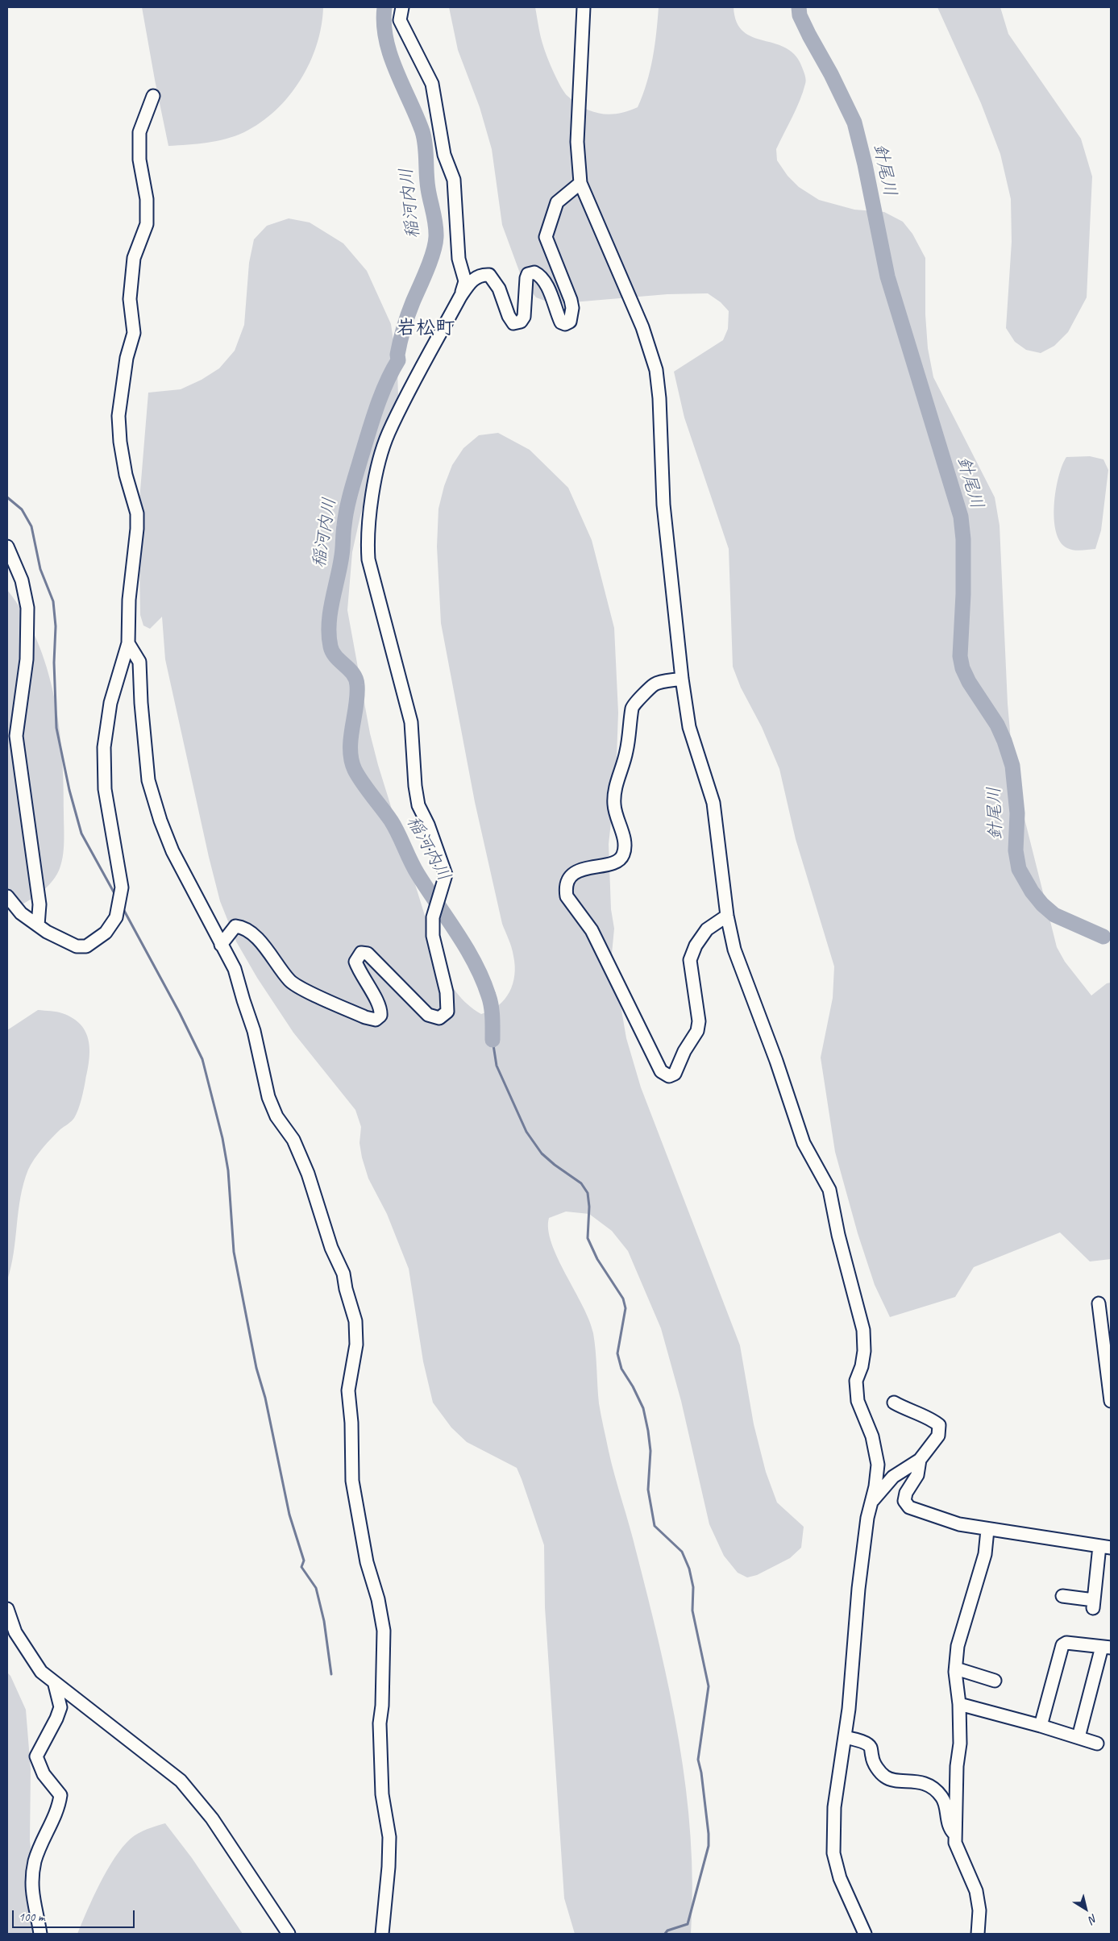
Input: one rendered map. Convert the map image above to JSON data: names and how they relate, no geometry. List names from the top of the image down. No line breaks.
{"districts":["岩松町"],"water":["針尾川","稲河内川"],"scale_bar":"100 m","north":"bottom right"}
